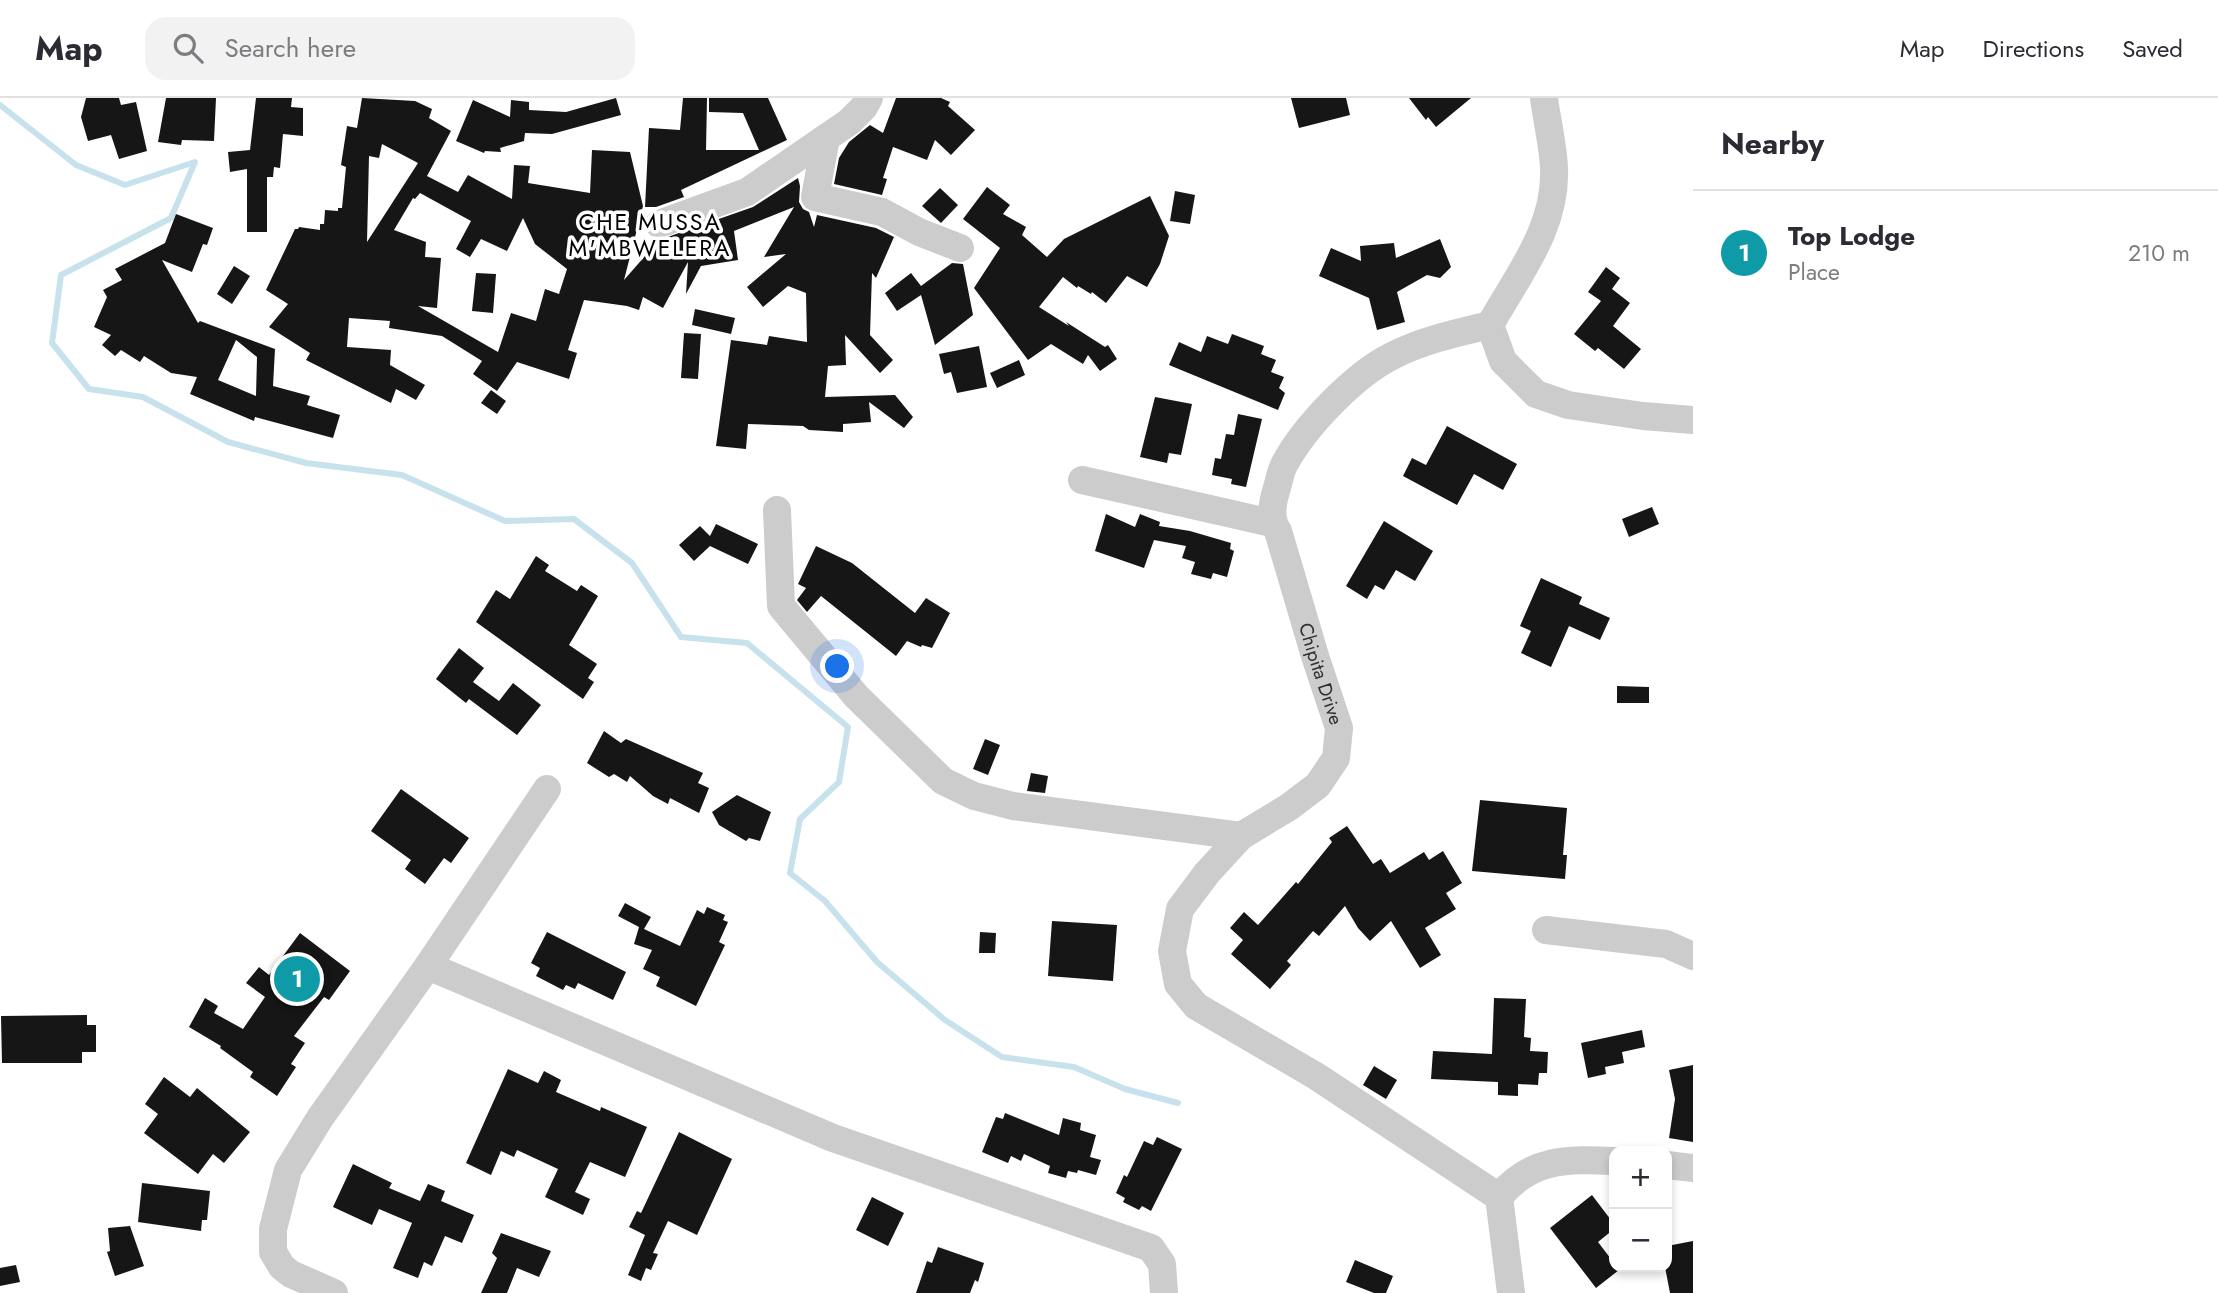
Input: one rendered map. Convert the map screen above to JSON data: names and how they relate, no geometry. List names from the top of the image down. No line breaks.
{"streets":{"street":["Chipita Drive"]},"districts":["CHE MUSSA M'MBWELERA"],"page":{"header":"Map","search":"Search here","nav":["Map","Directions","Saved"],"heading":"Nearby","list":[{"mark":"1","name":"Top Lodge","note":"Place","value":"210 m"}],"pins":"1","map_buttons":["+","−"]}}
